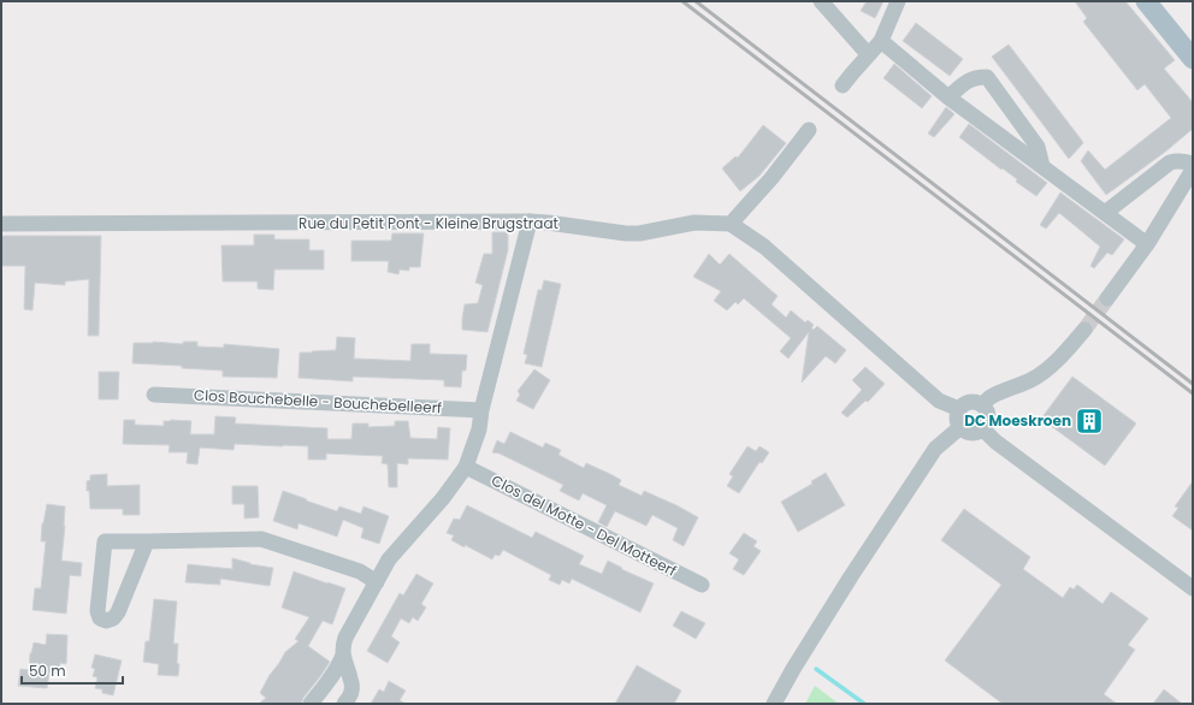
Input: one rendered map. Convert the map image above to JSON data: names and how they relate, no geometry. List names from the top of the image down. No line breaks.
{"streets":{"street":["Rue du Petit Pont - Kleine Brugstraat","Clos Bouchebelle - Bouchebelleerf","Clos del Motte - Del Motteerf"]},"places":{"building":["DC Moeskroen"]},"scale_bar":"50 m"}
